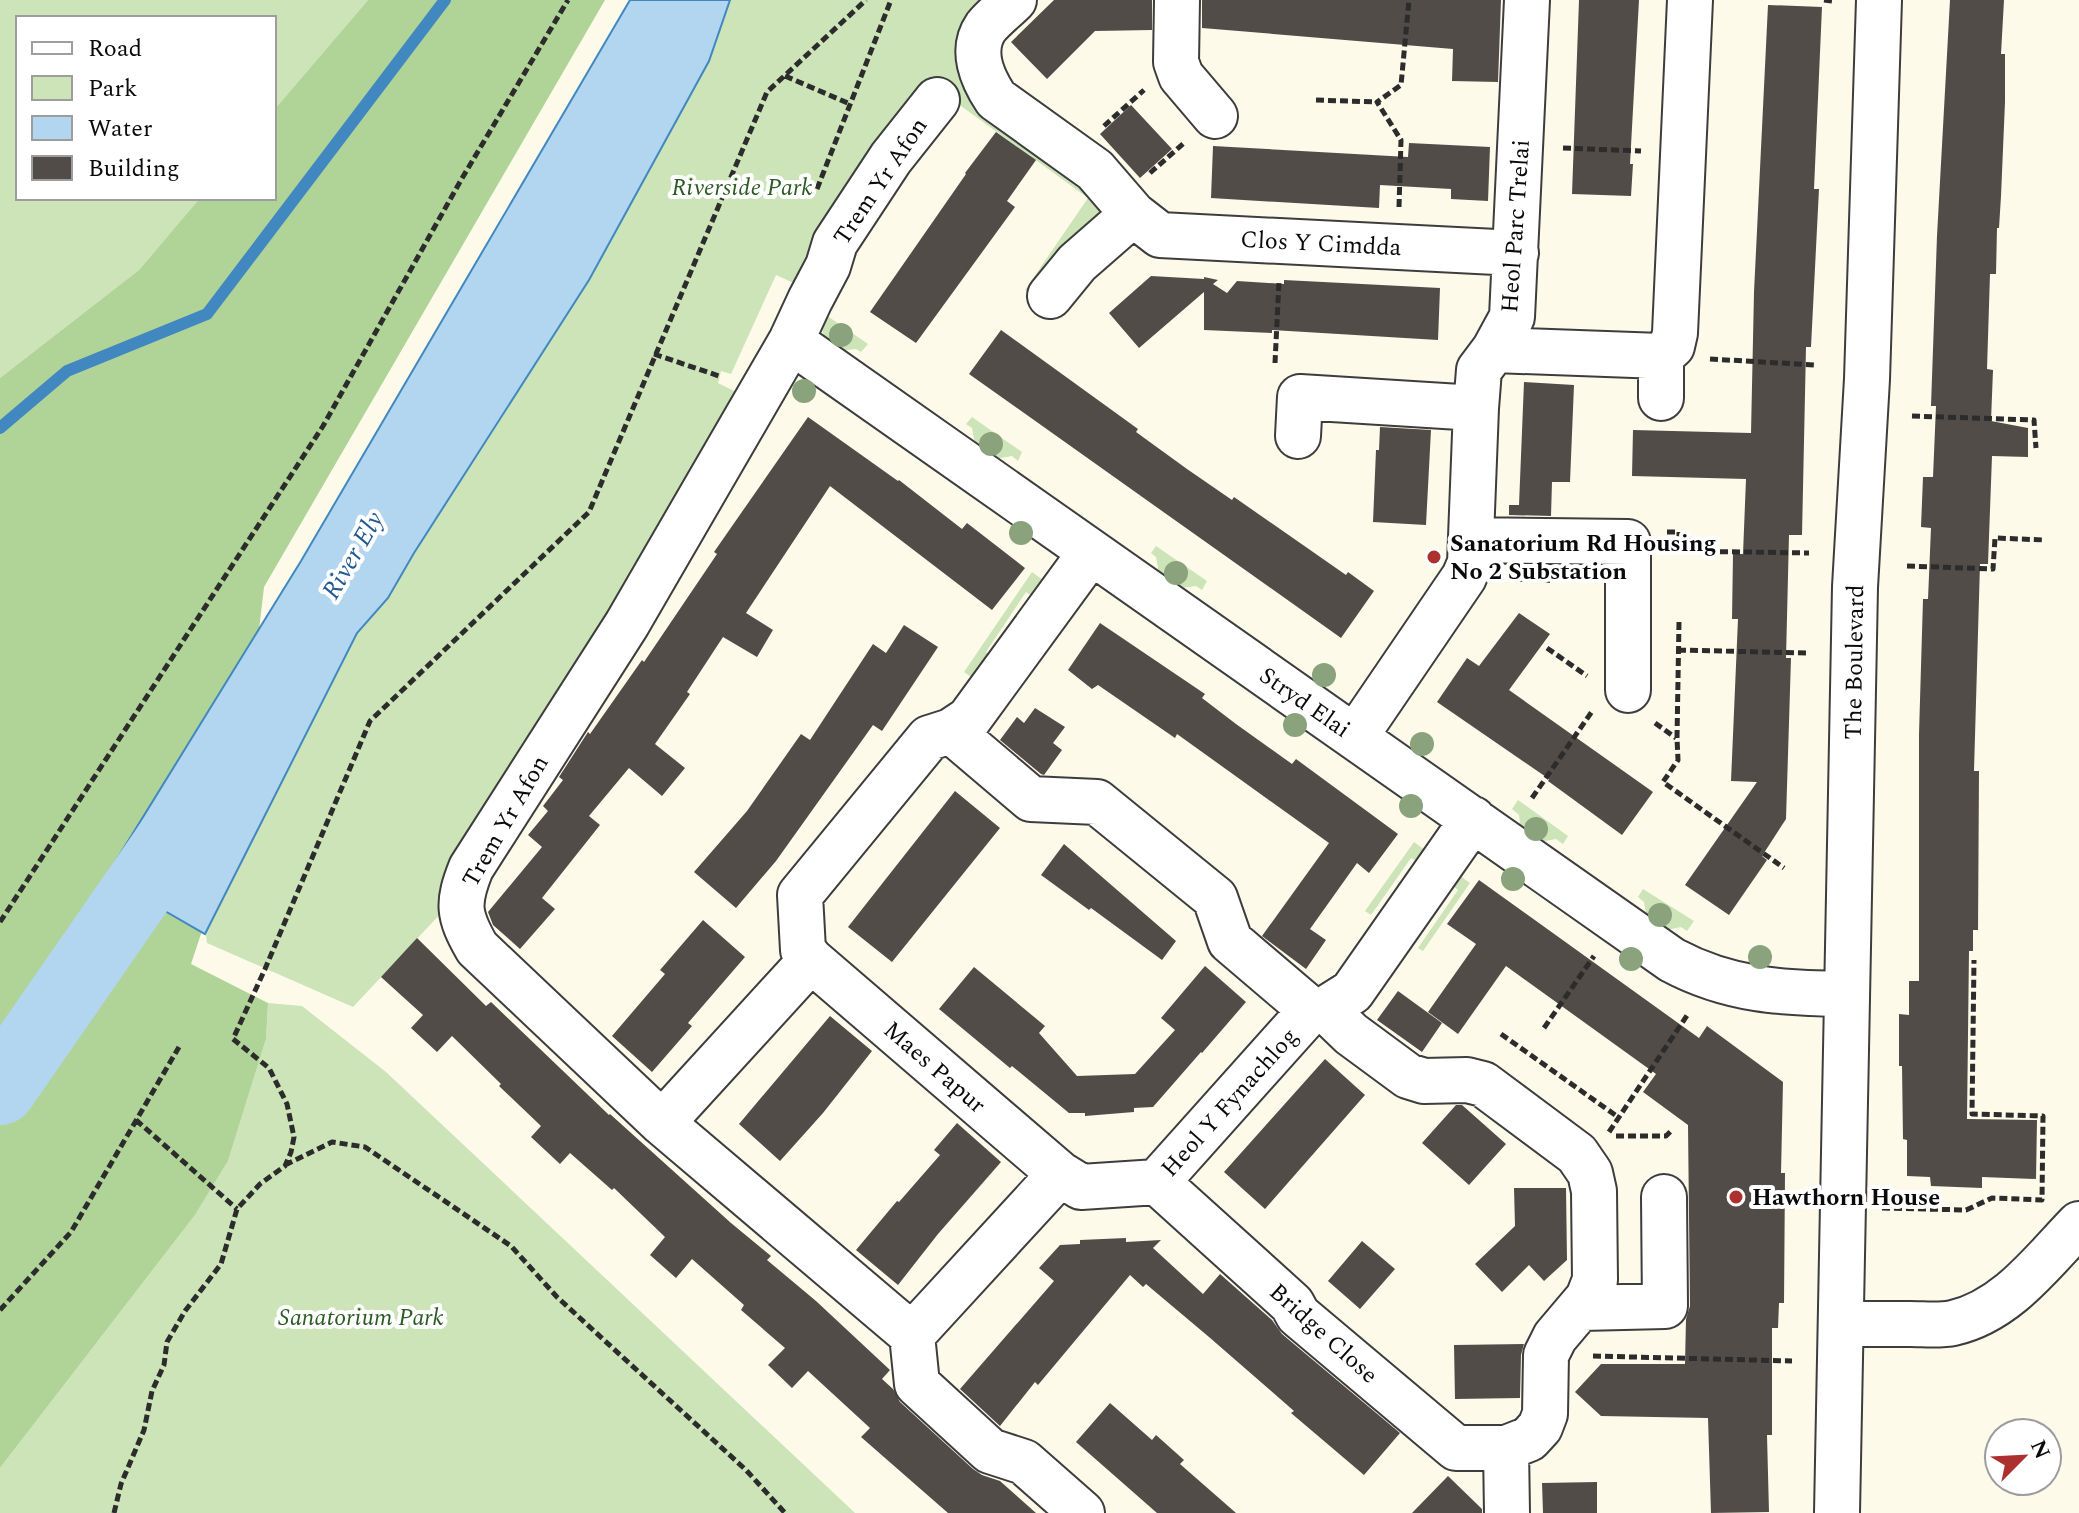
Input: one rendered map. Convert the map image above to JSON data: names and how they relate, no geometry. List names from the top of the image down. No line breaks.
{"streets":{"street":["Trem Yr Afon","Heol Parc Trelai","Clos Y Cimdda","The Boulevard","Stryd Elai","Maes Papur","Heol Y Fynachlog","Bridge Close"]},"crossings":[["Trem Yr Afon","Stryd Elai"],["Heol Parc Trelai","Clos Y Cimdda"],["Heol Parc Trelai","Stryd Elai"],["The Boulevard","Stryd Elai"],["Stryd Elai","Heol Y Fynachlog"],["Maes Papur","Heol Y Fynachlog"],["Heol Y Fynachlog","Bridge Close"]],"water":["River Ely"],"parks":["Riverside Park","Sanatorium Park"],"places":["Sanatorium Rd Housing No 2 Substation","Hawthorn House"],"legend":["Road","Park","Water","Building"],"north":"top right"}
